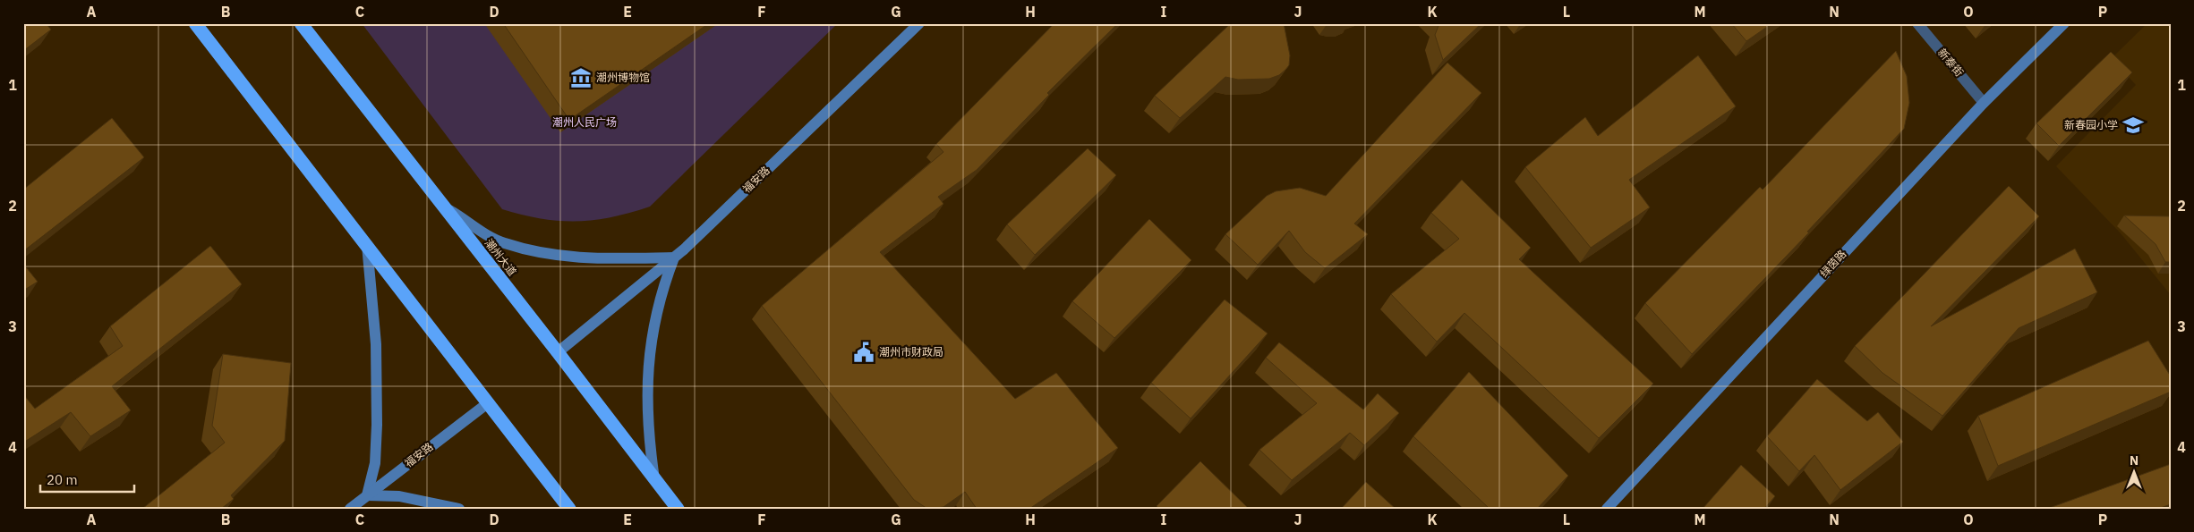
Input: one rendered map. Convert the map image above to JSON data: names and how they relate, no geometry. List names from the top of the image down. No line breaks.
{"streets":{"highway":["潮州大道"],"street":["新泰街","福安路","绿茵路"]},"crossings":[["新泰街","绿茵路"],["福安路","潮州大道"]],"parks":["潮州人民广场"],"places":{"museum":["潮州博物馆"],"school or university":["新春园小学"],"public building":["潮州市财政局"]},"scale_bar":"20 m","north":"top","grid":{"columns":["A","B","C","D","E","F","G","H","I","J","K","L","M","N","O","P"],"rows":["1","2","3","4"]}}
